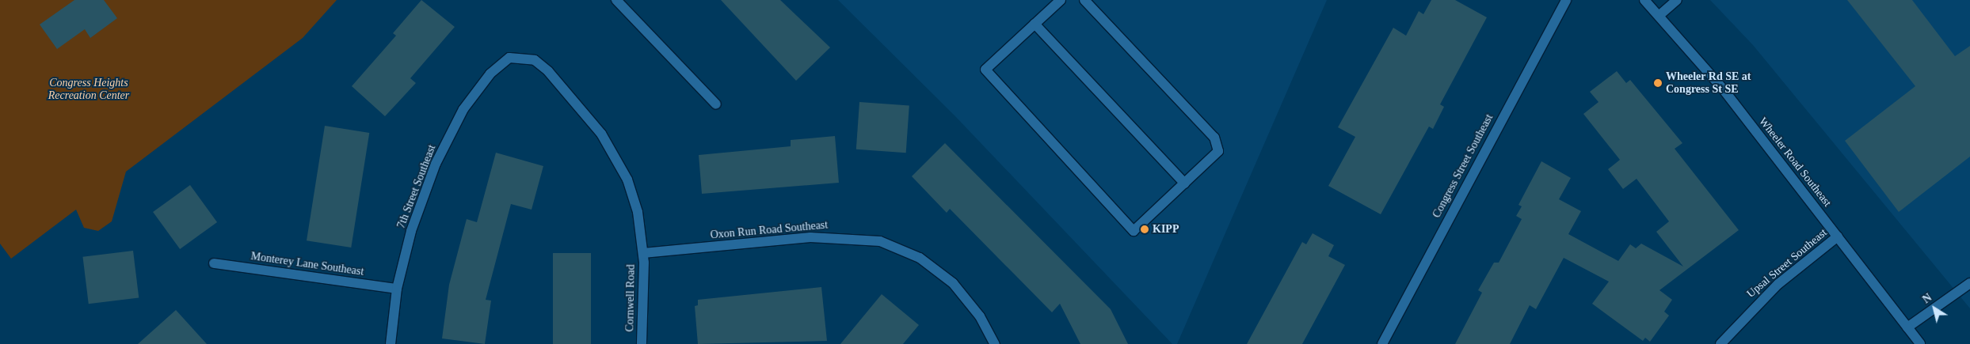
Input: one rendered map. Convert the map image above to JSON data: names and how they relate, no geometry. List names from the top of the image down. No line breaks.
{"streets":{"street":["Wheeler Road Southeast","Congress Street Southeast","7th Street Southeast","Oxon Run Road Southeast","Upsal Street Southeast","Monterey Lane Southeast","Cornwell Road"]},"crossings":[["Wheeler Road Southeast","Upsal Street Southeast"],["7th Street Southeast","Monterey Lane Southeast"],["7th Street Southeast","Cornwell Road"],["Oxon Run Road Southeast","Cornwell Road"]],"parks":["Congress Heights Recreation Center"],"places":["Wheeler Rd SE at Congress St SE","KIPP"],"north":"top left"}
